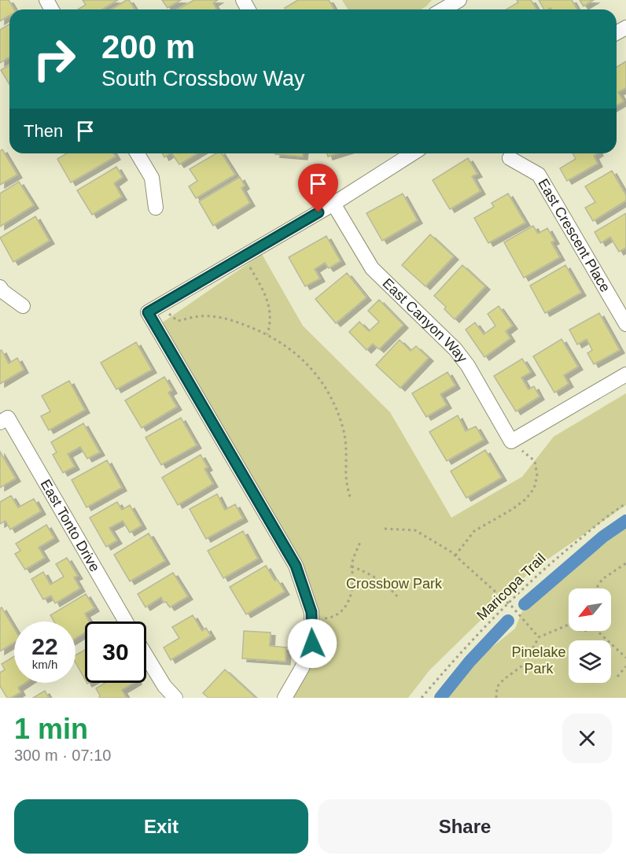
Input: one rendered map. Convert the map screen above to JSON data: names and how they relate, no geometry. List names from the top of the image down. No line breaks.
{"streets":{"street":["East Crescent Place","East Canyon Way","East Tonto Drive"],"path":["Maricopa Trail"]},"parks":["Crossbow Park","Pinelake Park"],"north":"bottom left","page":{"turn":["200 m","South Crossbow Way"],"then":"Then","speed":"22 km/h","limit":"30","heading":["1 min","300 m · 07:10"],"buttons":["Exit","Share"]}}
